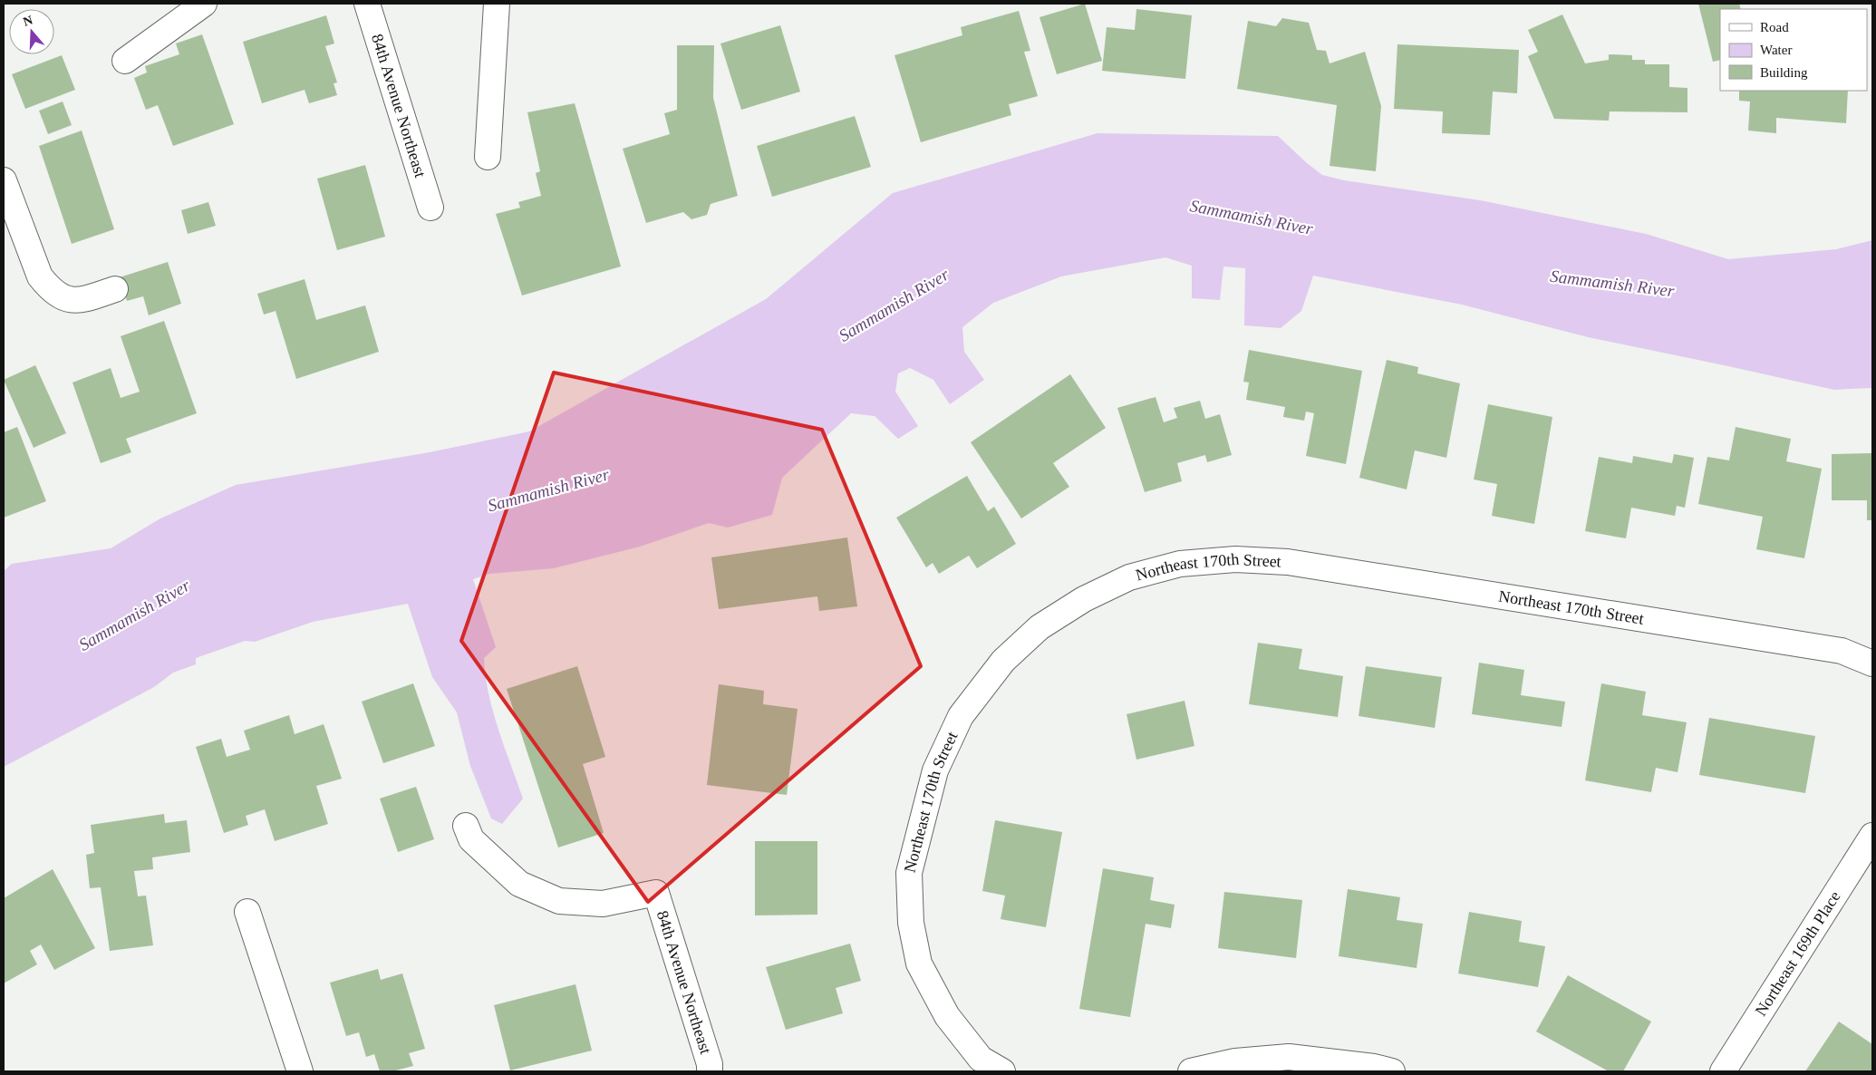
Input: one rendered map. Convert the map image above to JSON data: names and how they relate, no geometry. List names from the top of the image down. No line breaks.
{"streets":{"street":["84th Avenue Northeast","Northeast 170th Street","Northeast 169th Place"]},"water":["Sammamish River"],"legend":["Road","Water","Building"],"north":"top"}
